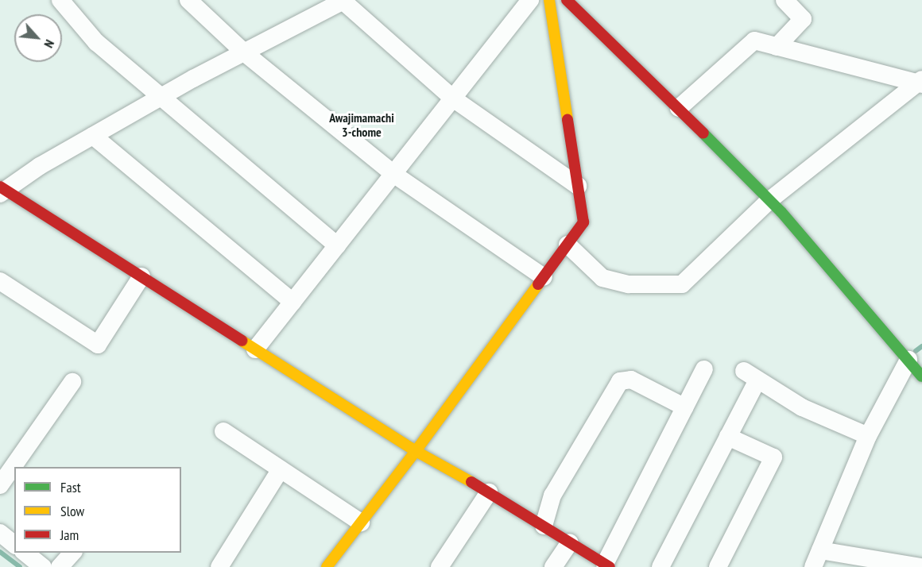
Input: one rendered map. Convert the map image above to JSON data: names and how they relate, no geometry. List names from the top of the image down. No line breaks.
{"districts":["Awajimamachi 3-chome"],"legend":["Fast","Slow","Jam"],"north":"bottom right"}
